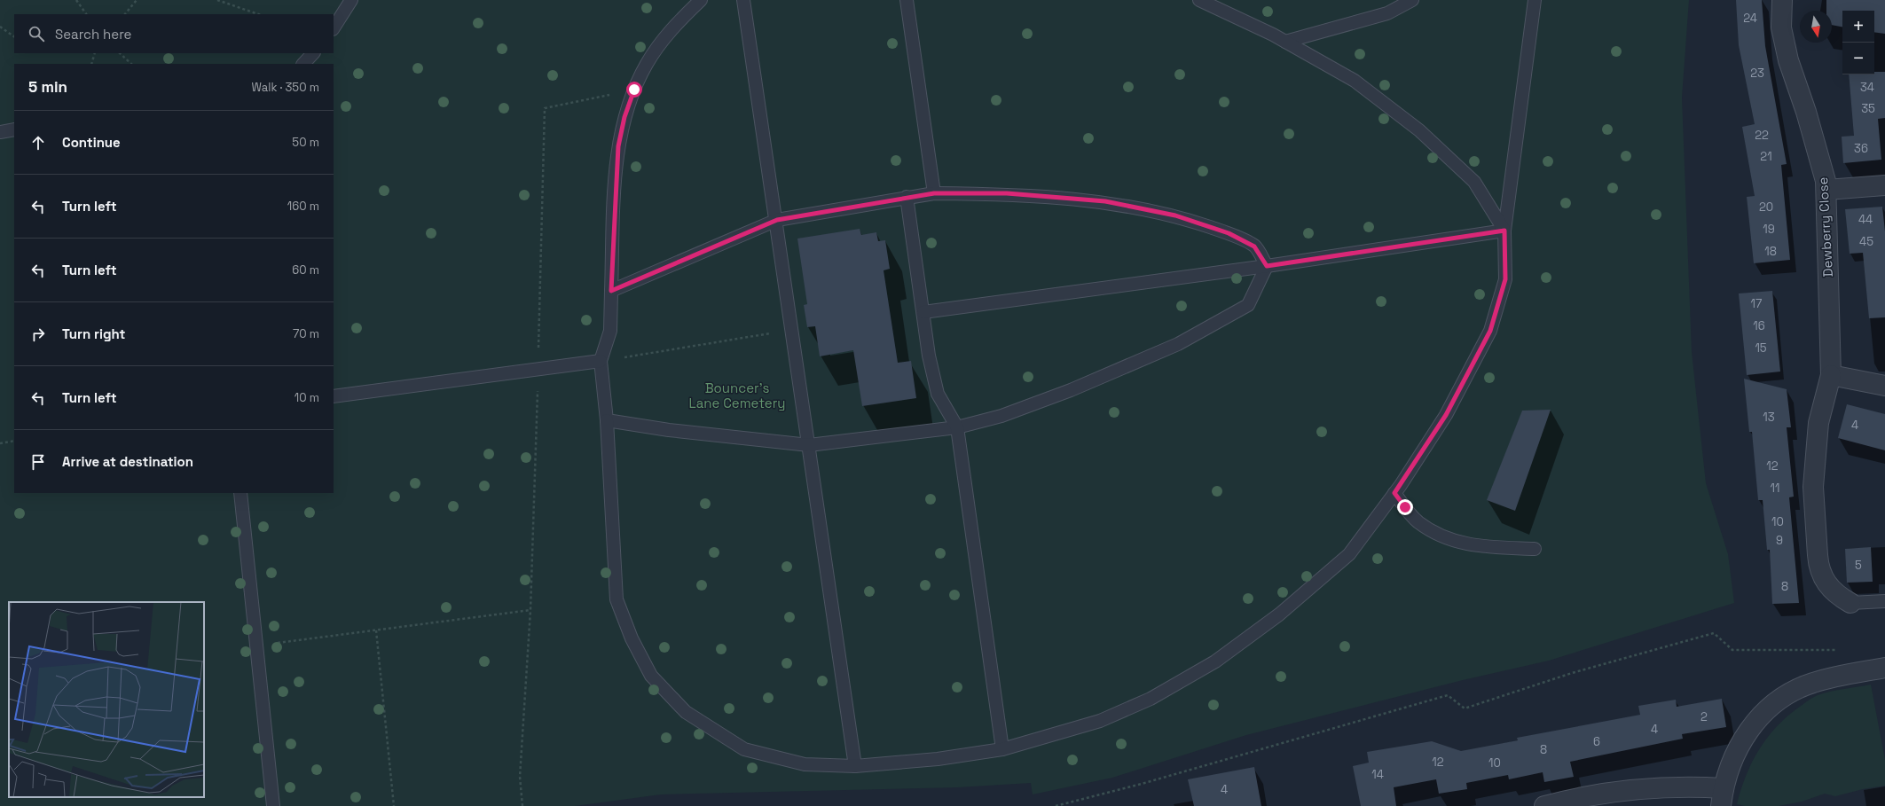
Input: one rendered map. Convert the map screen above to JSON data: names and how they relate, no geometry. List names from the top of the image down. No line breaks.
{"streets":{"street":["Dewberry Close"]},"parks":["Bouncer's Lane Cemetery"],"house_numbers":["24","23","34","35","22","36","21","20","44","19","45","18","17","16","15","13","4","12","11","10","9","5","8","2","4","6","8","12","10","14","4"],"north":"bottom","page":{"map_buttons":["+","−"],"search":"Search here","heading":["5 min","Walk · 350 m"],"list":[["Continue","50 m"],["Turn left","160 m"],["Turn left","60 m"],["Turn right","70 m"],["Turn left","10 m"],"Arrive at destination"]}}
